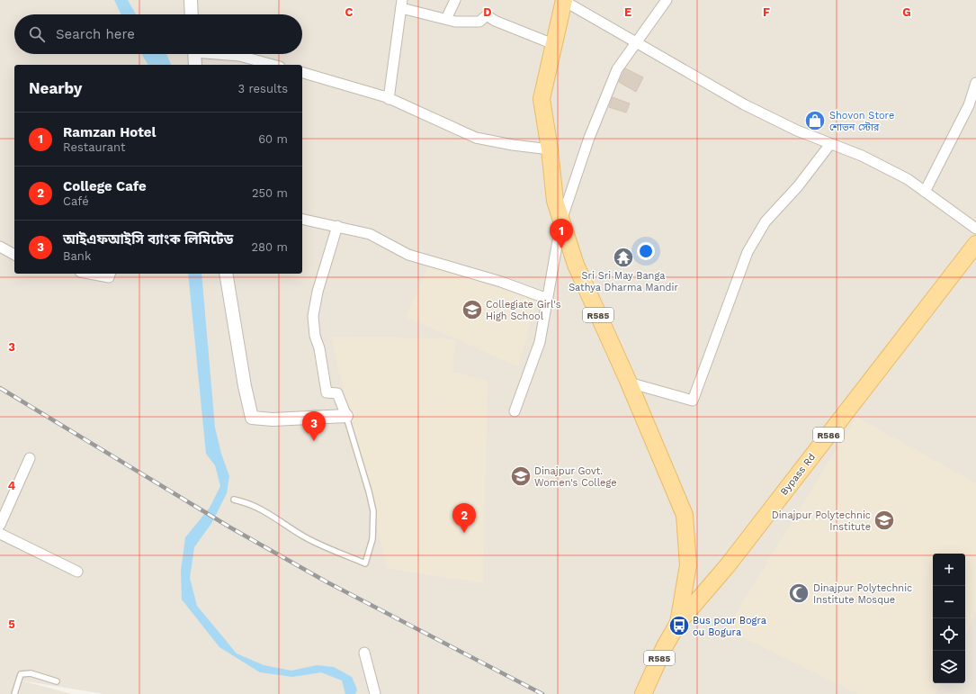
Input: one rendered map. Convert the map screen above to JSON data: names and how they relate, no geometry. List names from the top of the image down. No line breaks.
{"streets":{"main road":["R585","R586","Bypass Rd"]},"crossings":[["R585","Bypass Rd"]],"places":{"shop":["Shovon Store শোভন স্টোর"],"temple":["Sri Sri May Banga Sathya Dharma Mandir"],"school or university":["Collegiate Girl's High School","Dinajpur Govt. Women's College","Dinajpur Polytechnic Institute"],"mosque":["Dinajpur Polytechnic Institute Mosque"],"bus stop":["Bus pour Bogra ou Bogura"]},"page":{"search":"Search here","heading":["Nearby","3 results"],"list":[{"mark":"1","name":"Ramzan Hotel","note":"Restaurant","value":"60 m"},{"mark":"2","name":"College Cafe","note":"Café","value":"250 m"},{"mark":"3","name":"আইএফআইসি ব্যাংক লিমিটেড","note":"Bank","value":"280 m"}],"pins":["1","3","2"],"map_buttons":["+","−"]},"grid":{"columns":["C","D","E","F","G"],"rows":["3","4","5"]}}
